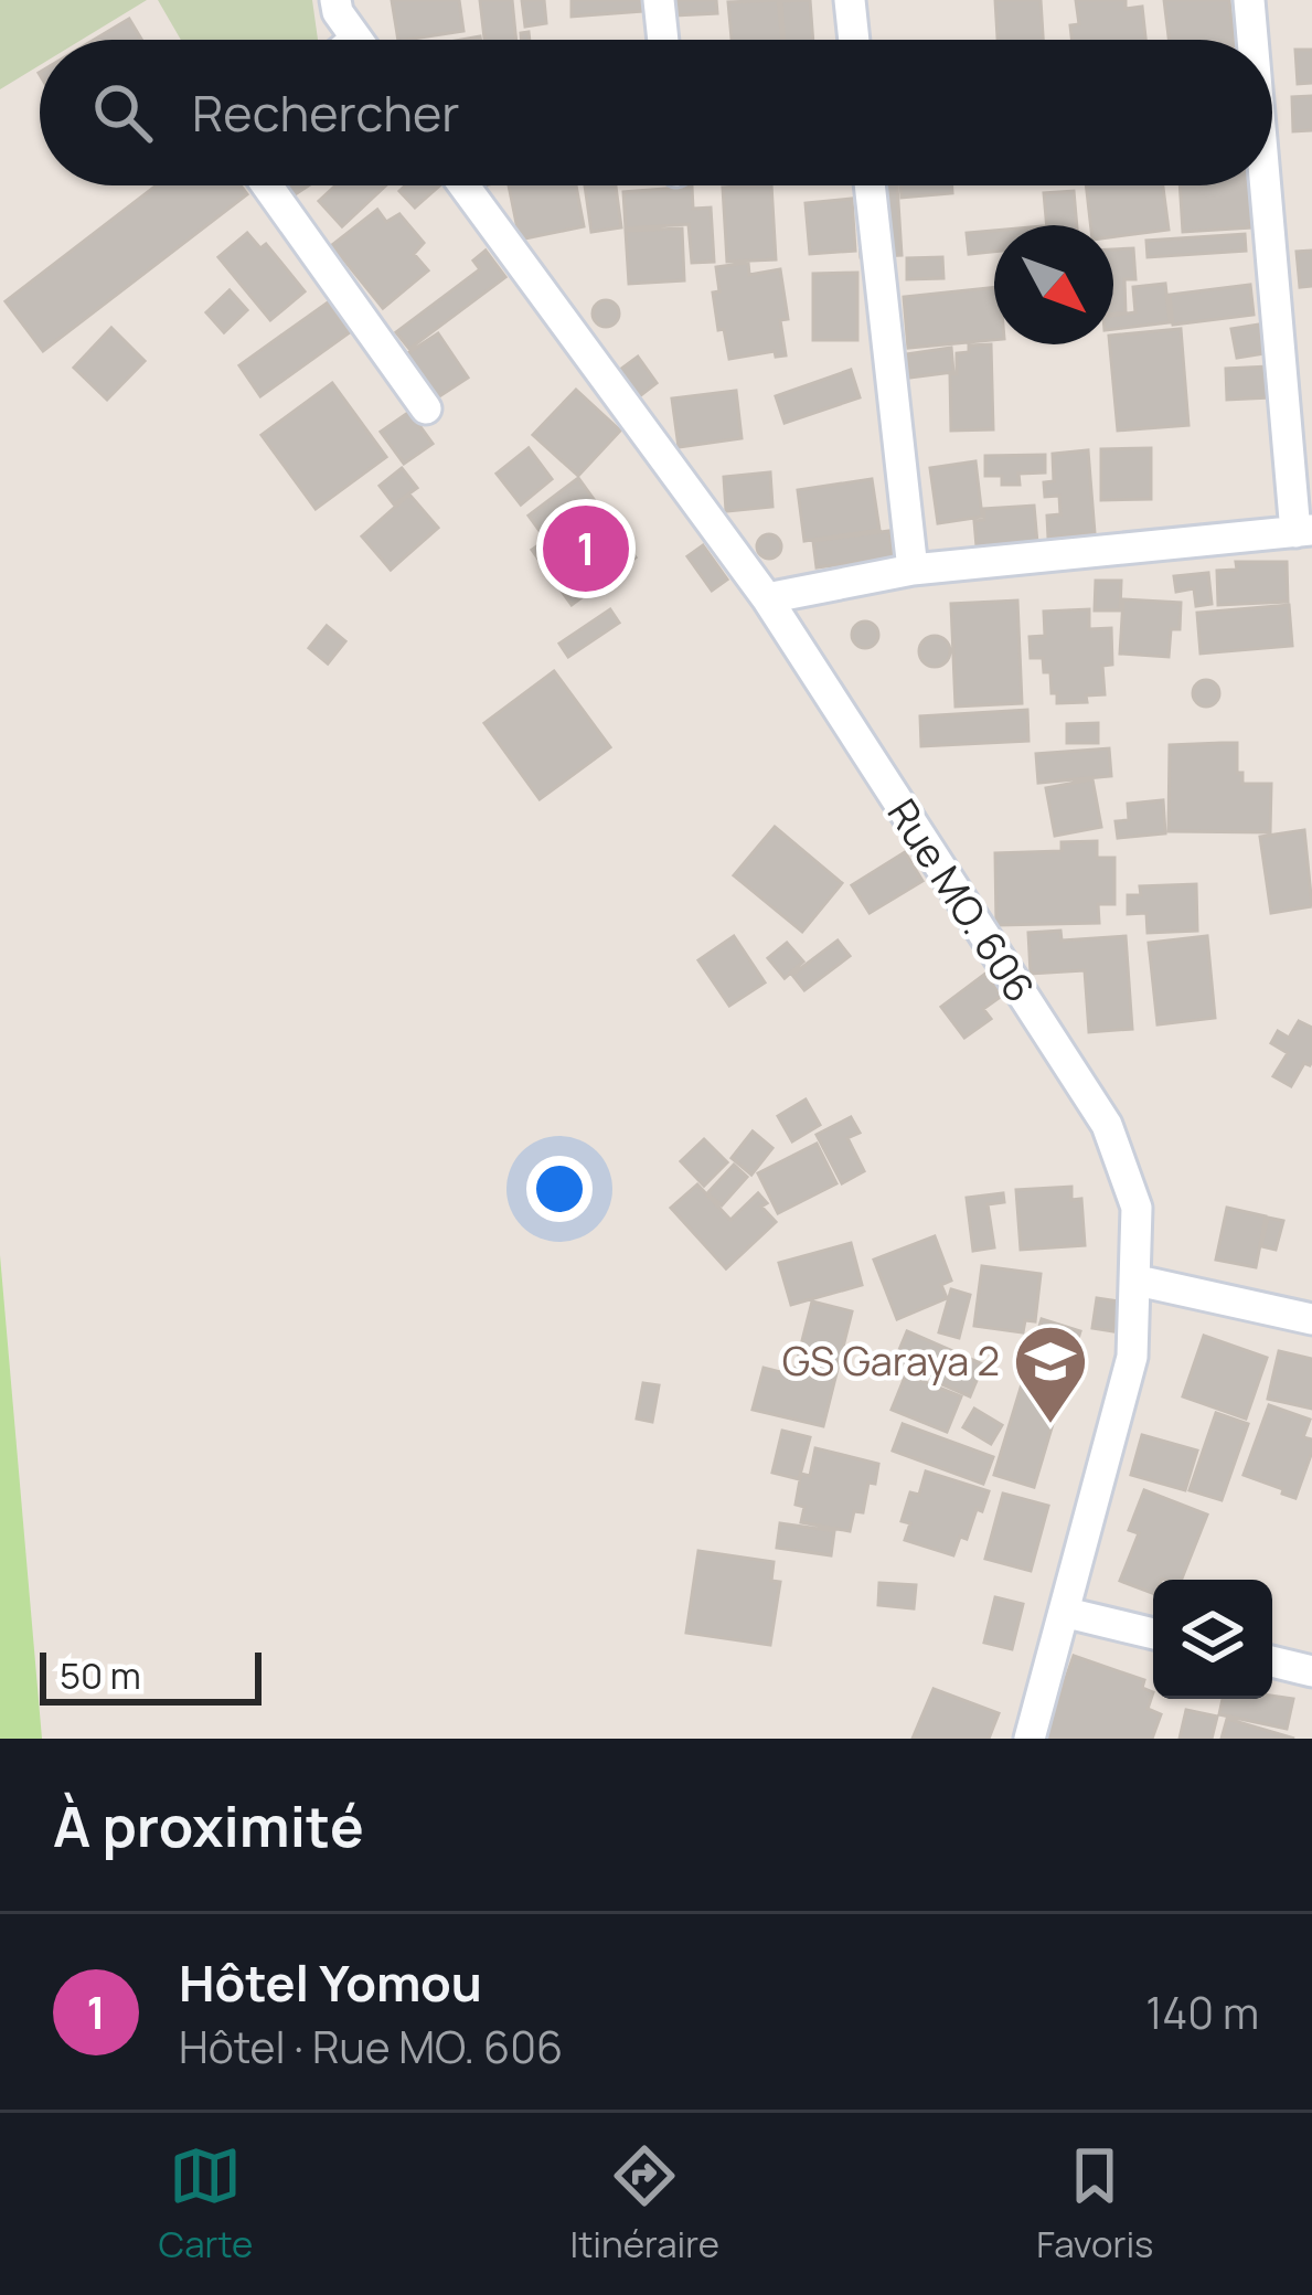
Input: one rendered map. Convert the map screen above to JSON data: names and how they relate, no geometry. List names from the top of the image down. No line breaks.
{"streets":{"street":["Rue MO. 606"]},"places":{"school or university":["GS Garaya 2"]},"scale_bar":"50 m","north":"bottom right","page":{"search":"Rechercher","pins":"1","scale":"50 m","heading":"À proximité","list":[{"mark":"1","name":"Hôtel Yomou","note":"Hôtel · Rue MO. 606","value":"140 m"}],"nav":["Carte","Itinéraire","Favoris"]}}
